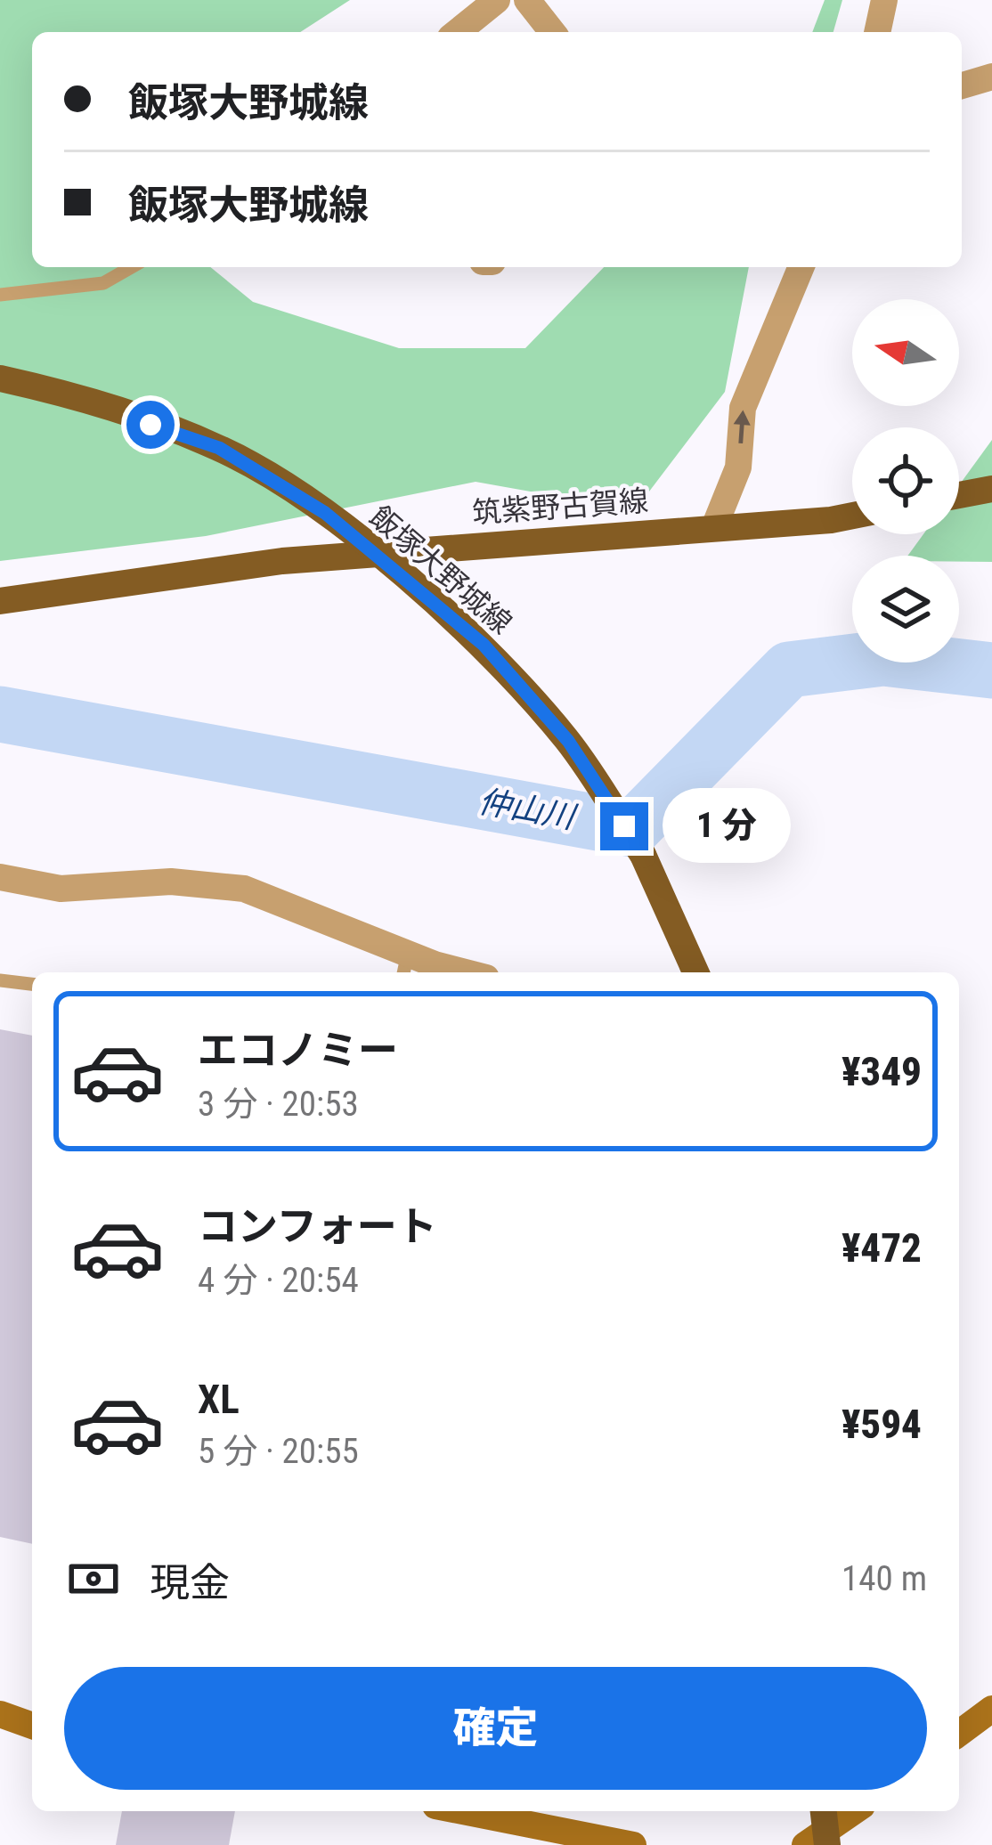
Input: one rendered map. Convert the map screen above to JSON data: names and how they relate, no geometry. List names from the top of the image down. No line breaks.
{"streets":{"main road":["筑紫野古賀線","飯塚大野城線"]},"water":["仲山川"],"north":"left","page":{"banner":["飯塚大野城線","飯塚大野城線"],"bubble":"1 分","list":[{"name":"エコノミー","note":"3 分 · 20:53","value":"¥349"},{"name":"コンフォート","note":"4 分 · 20:54","value":"¥472"},{"name":"XL","note":"5 分 · 20:55","value":"¥594"}],"pay":["現金","140 m"],"buttons":"確定"}}
